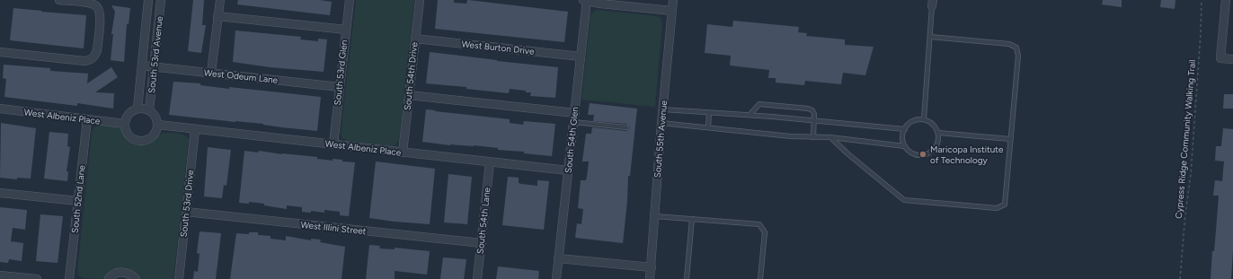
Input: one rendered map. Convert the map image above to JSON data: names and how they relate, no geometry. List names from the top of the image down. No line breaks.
{"streets":{"street":["West Burton Drive","South 53rd Avenue","South 53rd Glen","West Odeum Lane","South 54th Drive","West Albeniz Place","South 55th Avenue","South 54th Glen","South 52nd Lane","South 53rd Drive","South 54th Lane","West Illini Street"],"path":["Cypress Ridge Community Walking Trail"]},"crossings":[["West Burton Drive","South 54th Drive"],["West Burton Drive","South 54th Glen"],["South 53rd Avenue","West Odeum Lane"],["South 53rd Avenue","West Albeniz Place"],["South 53rd Glen","West Odeum Lane"],["South 53rd Glen","West Albeniz Place"],["South 54th Drive","West Albeniz Place"],["West Albeniz Place","South 54th Glen"],["West Albeniz Place","South 52nd Lane"],["West Albeniz Place","South 53rd Drive"],["West Albeniz Place","South 54th Lane"],["South 53rd Drive","West Illini Street"],["South 54th Lane","West Illini Street"]],"places":["Maricopa Institute of Technology"]}
